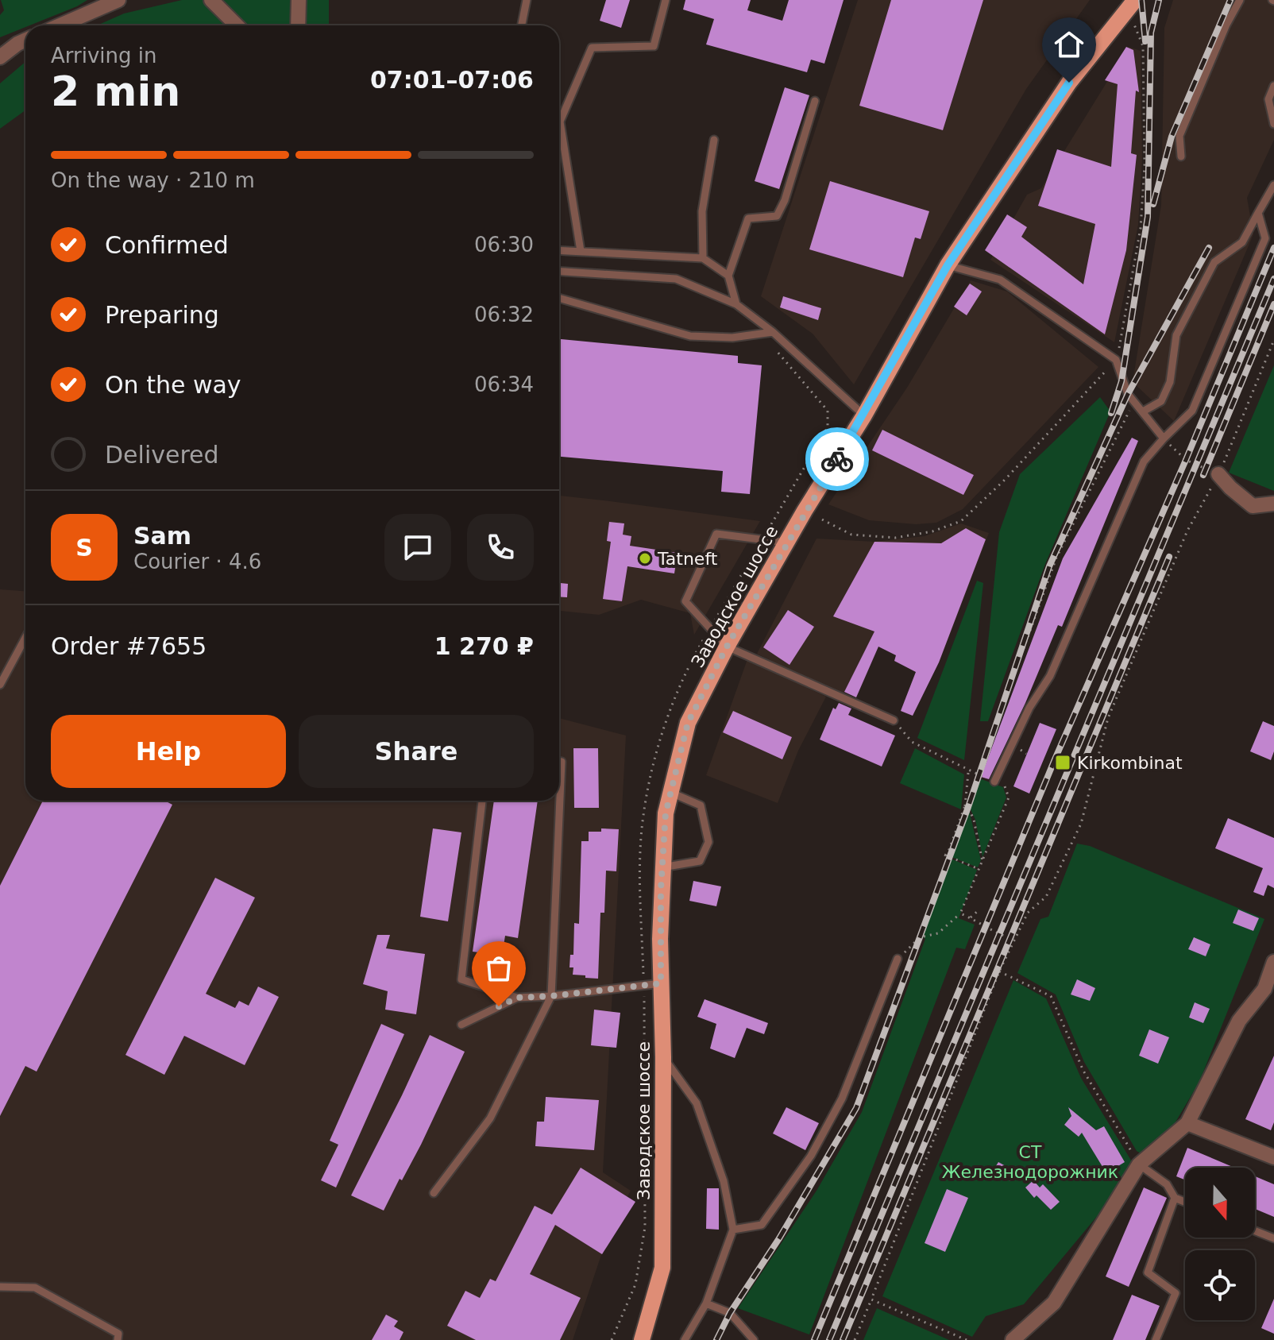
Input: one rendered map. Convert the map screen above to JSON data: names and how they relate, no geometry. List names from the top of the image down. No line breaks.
{"streets":{"main road":["Заводское шоссе"]},"parks":["СТ Железнодорожник"],"places":{"other":["Tatneft"],"transit":["Kirkombinat"]},"north":"bottom","page":{"heading":["2 min","Arriving in","07:01–07:06"],"panel":["Sam","Courier · 4.6","Order #7655","1 270 ₽"],"bar":"On the way · 210 m","list":[["Confirmed","06:30"],["Preparing","06:32"],["On the way","06:34"],"Delivered"],"round":"S","buttons":["Help","Share"]}}
